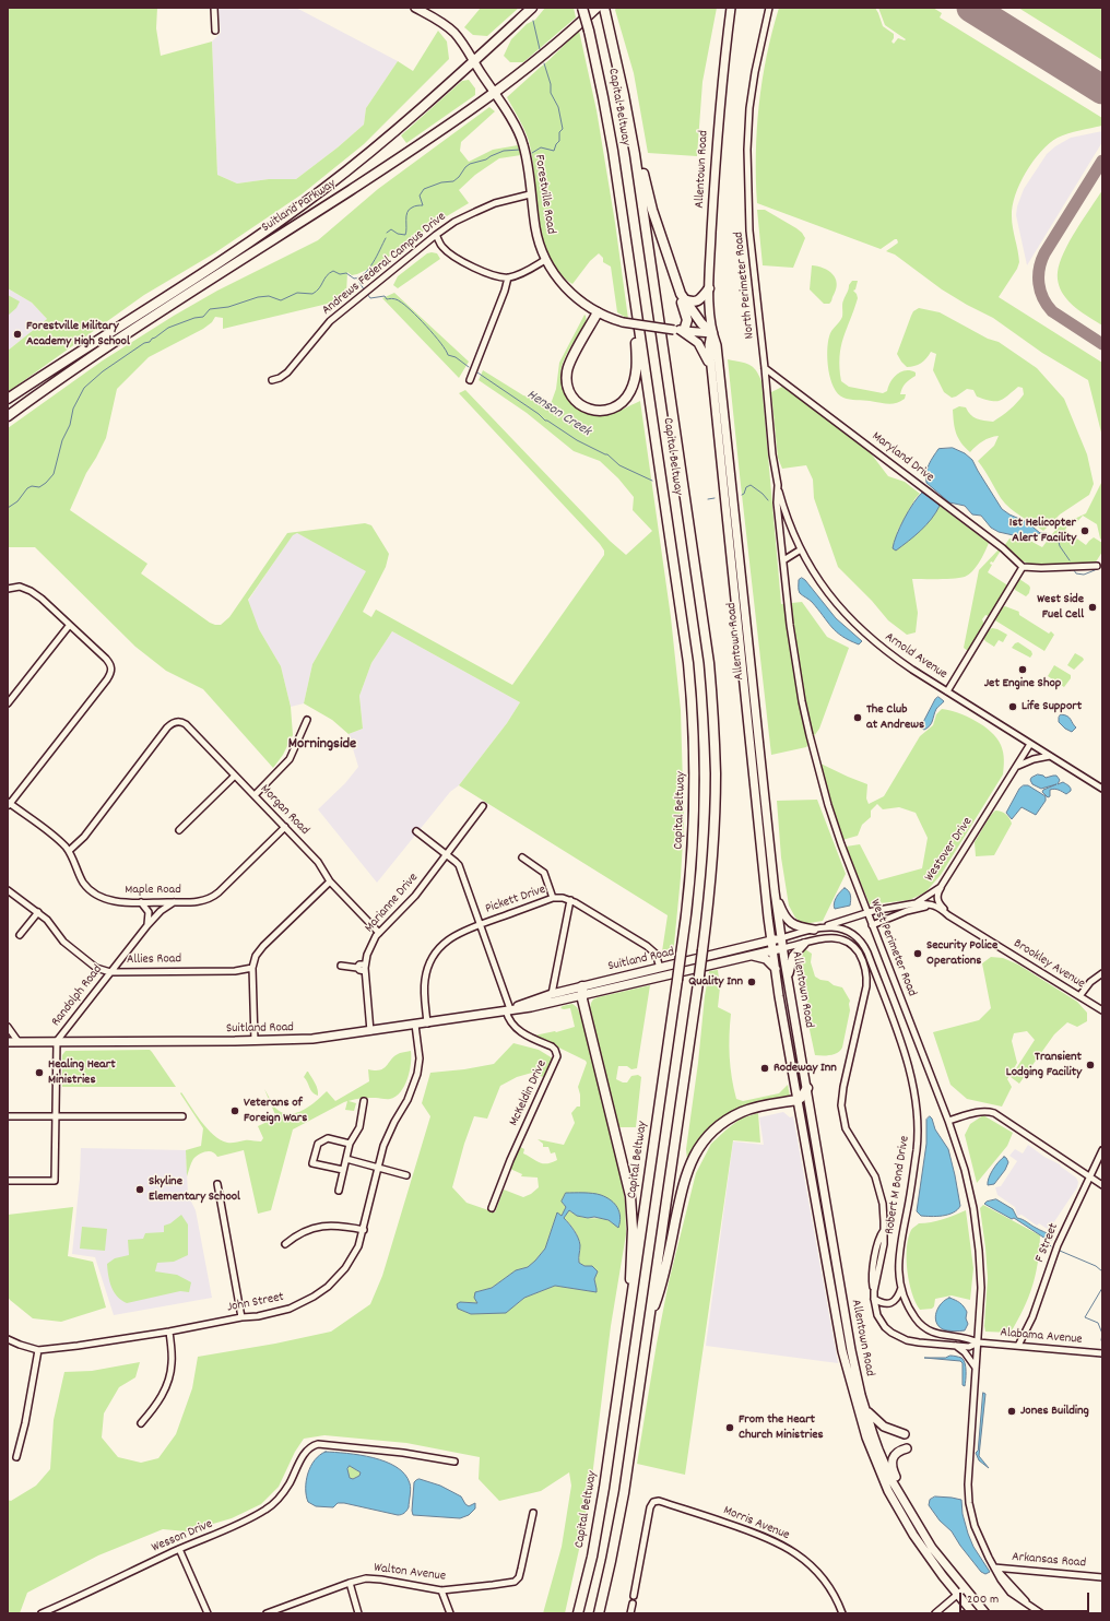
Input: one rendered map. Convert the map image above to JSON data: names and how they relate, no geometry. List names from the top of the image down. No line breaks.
{"streets":{"highway":["Capital Beltway","Suitland Parkway"],"main road":["Allentown Road","Forestville Road","Suitland Road"],"street":["Andrews Federal Campus Drive","North Perimeter Road","Maryland Drive","Arnold Avenue","Morgan Road","Westover Drive","Maple Road","Pickett Drive","Marianne Drive","West Perimeter Road","Allies Road","Brookley Avenue","Randolph Road","McKeldin Drive","Robert M Bond Drive","F Street","John Street","Alabama Avenue","Morris Avenue","Wesson Drive","Arkansas Road","Walton Avenue"]},"crossings":[["Allentown Road","Forestville Road"],["Allentown Road","Suitland Road"],["Allentown Road","Robert M Bond Drive"],["Forestville Road","Suitland Parkway"],["Forestville Road","Andrews Federal Campus Drive"],["North Perimeter Road","Maryland Drive"],["North Perimeter Road","Arnold Avenue"],["North Perimeter Road","West Perimeter Road"],["Arnold Avenue","Westover Drive"],["Morgan Road","Maple Road"],["Morgan Road","Marianne Drive"],["Westover Drive","West Perimeter Road"],["Westover Drive","Robert M Bond Drive"],["Maple Road","Randolph Road"],["Pickett Drive","Suitland Road"],["Marianne Drive","Suitland Road"],["West Perimeter Road","Robert M Bond Drive"],["West Perimeter Road","Alabama Avenue"],["Allies Road","Randolph Road"],["Suitland Road","Randolph Road"],["Suitland Road","McKeldin Drive"],["Suitland Road","Robert M Bond Drive"],["Suitland Road","John Street"],["Robert M Bond Drive","Alabama Avenue"],["F Street","Alabama Avenue"]],"districts":["Morningside"],"water":["Henson Creek"],"places":["Forestville Military Academy High School","1st Helicopter Alert Facility","West Side Fuel Cell","Jet Engine Shop","Life Support","The Club at Andrews","Security Police Operations","Quality Inn","Transient Lodging Facility","Rodeway Inn","Healing Heart Ministries","Veterans of Foreign Wars","Skyline Elementary School","Jones Building","From the Heart Church Ministries"],"scale_bar":"200 m"}
